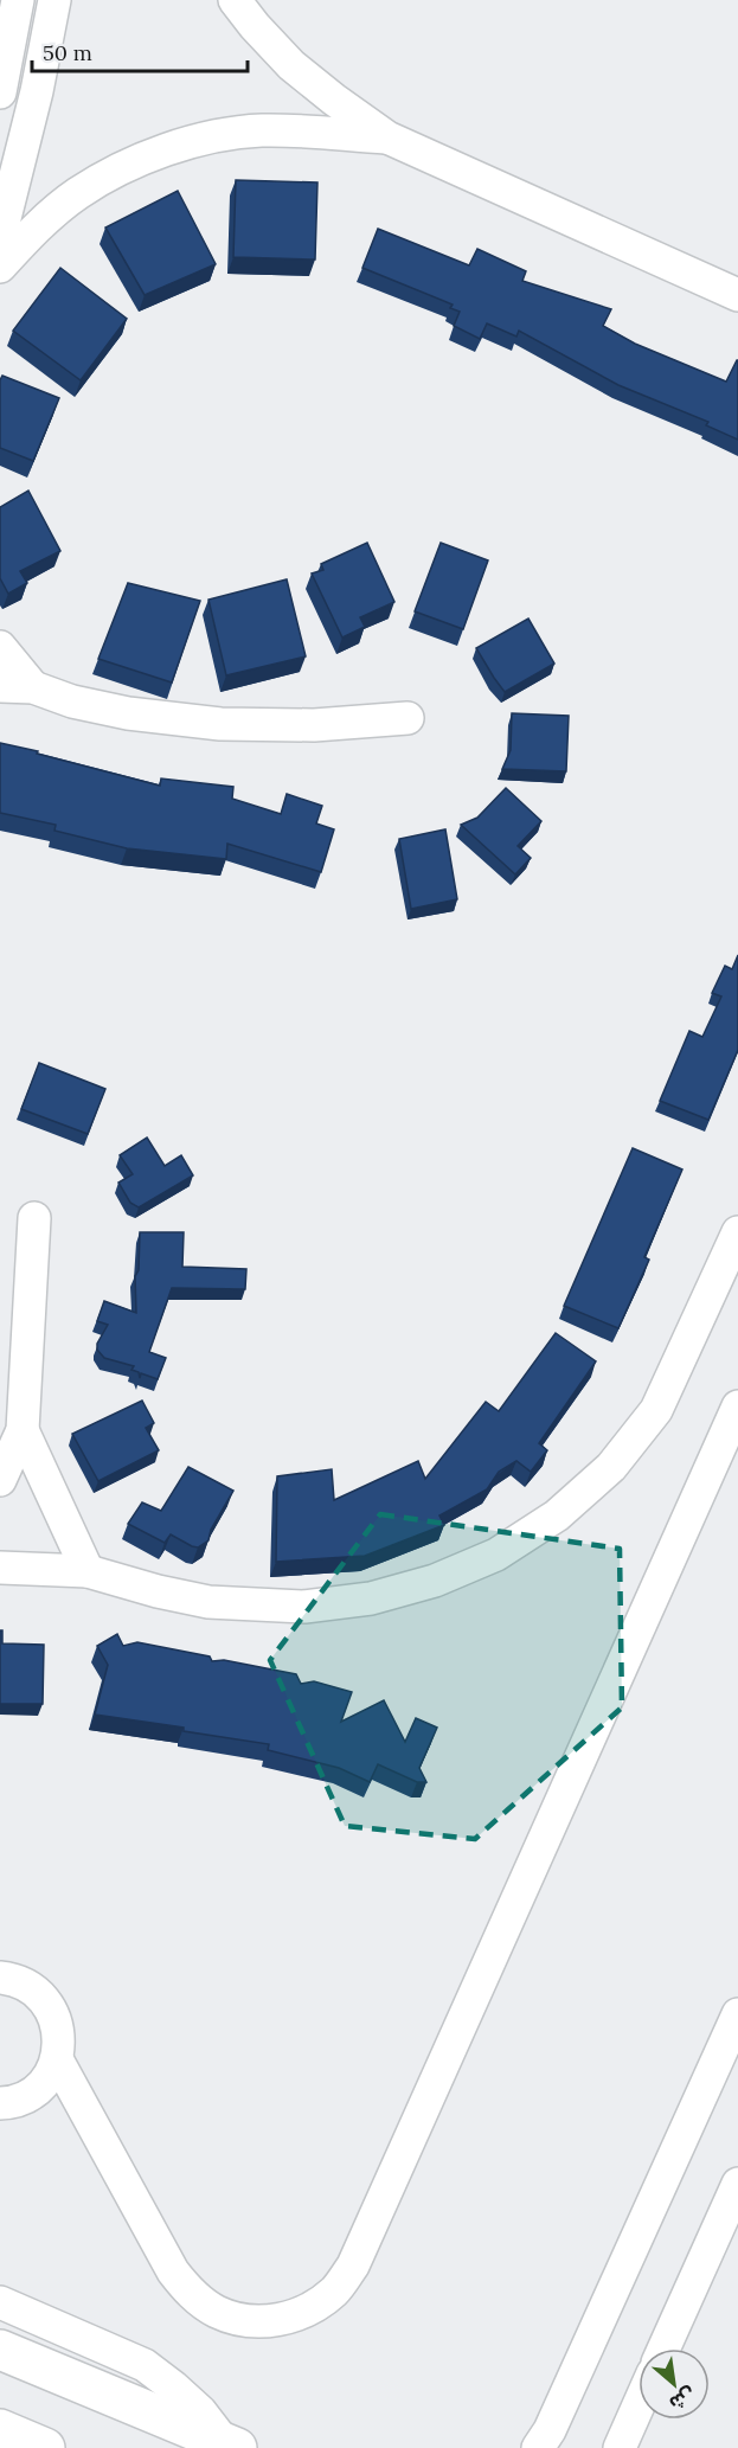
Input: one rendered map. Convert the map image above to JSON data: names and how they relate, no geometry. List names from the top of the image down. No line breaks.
{"scale_bar":"50 m","north":"bottom right"}
